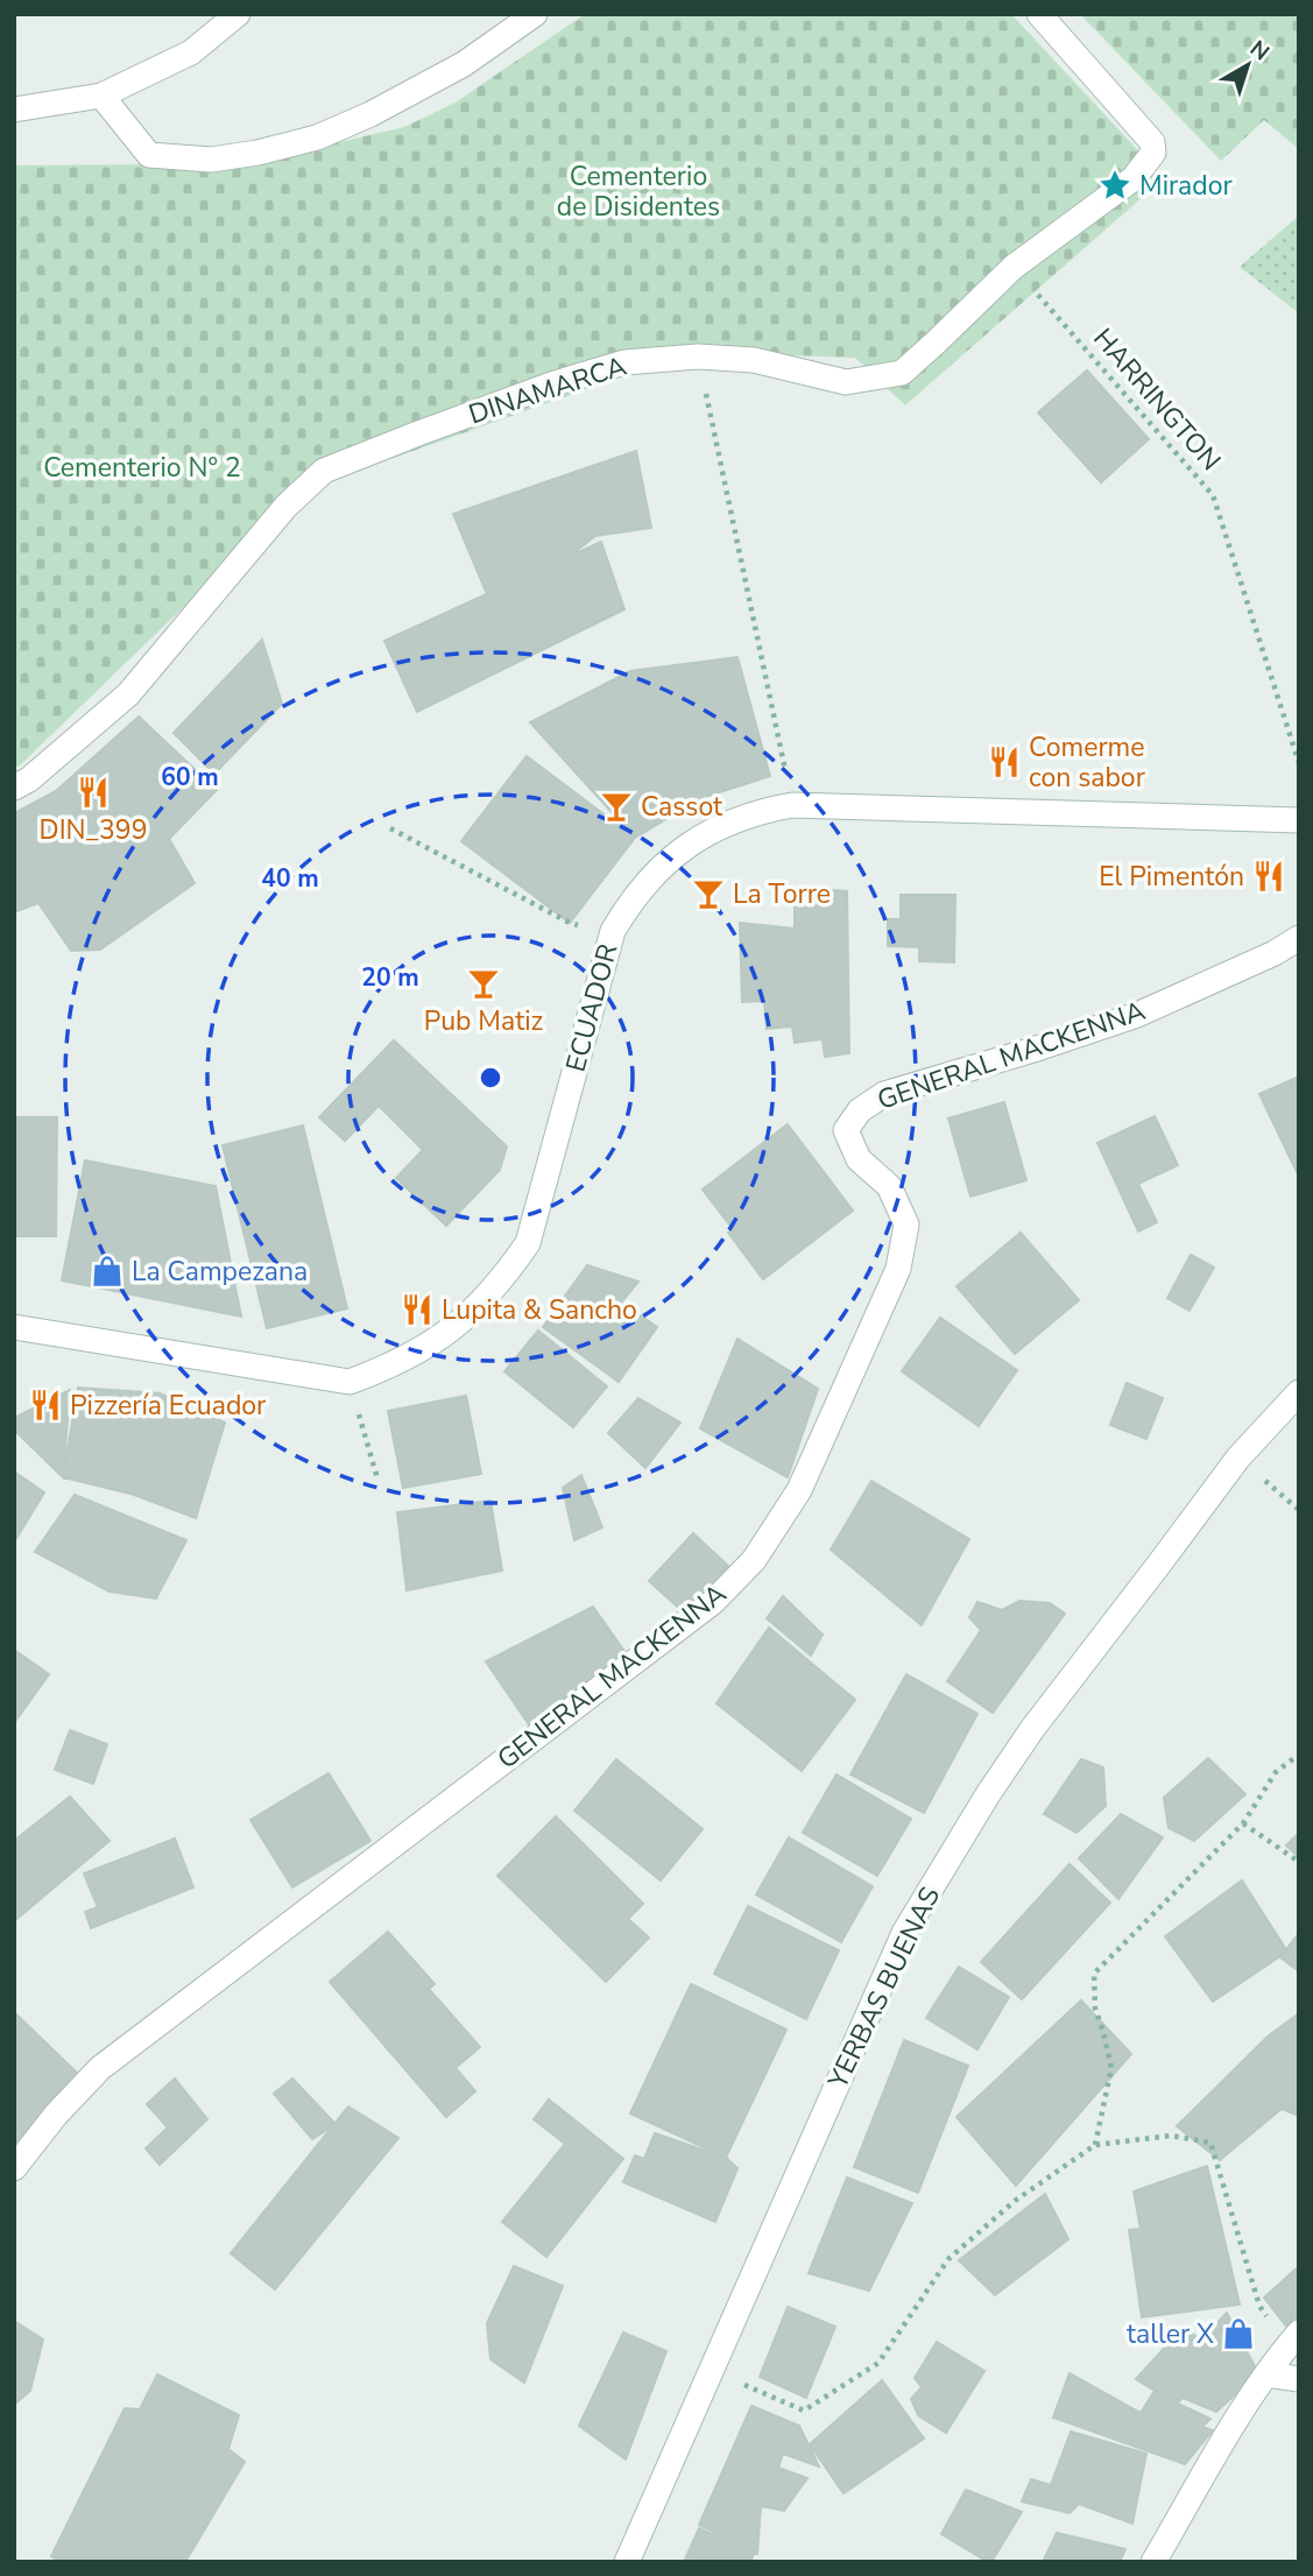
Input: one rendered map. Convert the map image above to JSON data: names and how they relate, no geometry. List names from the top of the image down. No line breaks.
{"streets":{"street":["DINAMARCA","ECUADOR","GENERAL MACKENNA","YERBAS BUENAS"],"path":["HARRINGTON"]},"crossings":[["DINAMARCA","HARRINGTON"]],"parks":["Cementerio de Disidentes","Cementerio N° 2"],"places":{"place":["Mirador"],"restaurant":["Comerme con sabor","DIN_399","El Pimentón","Lupita & Sancho","Pizzería Ecuador"],"bar":["Cassot","La Torre","Pub Matiz"],"shop":["La Campezana","taller X"]},"north":"top right","rings":["60 m","40 m","20 m"]}
